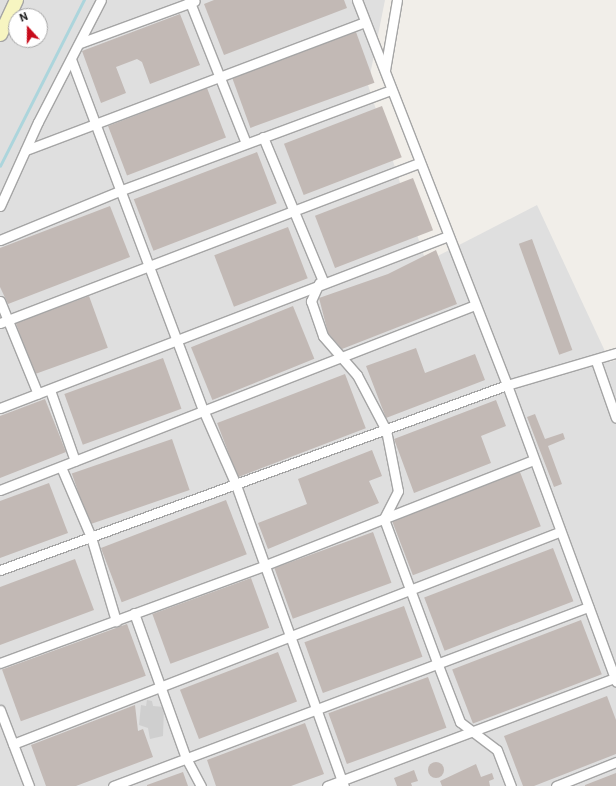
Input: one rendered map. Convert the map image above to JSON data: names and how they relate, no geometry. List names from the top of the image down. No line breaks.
{"north":"top"}
